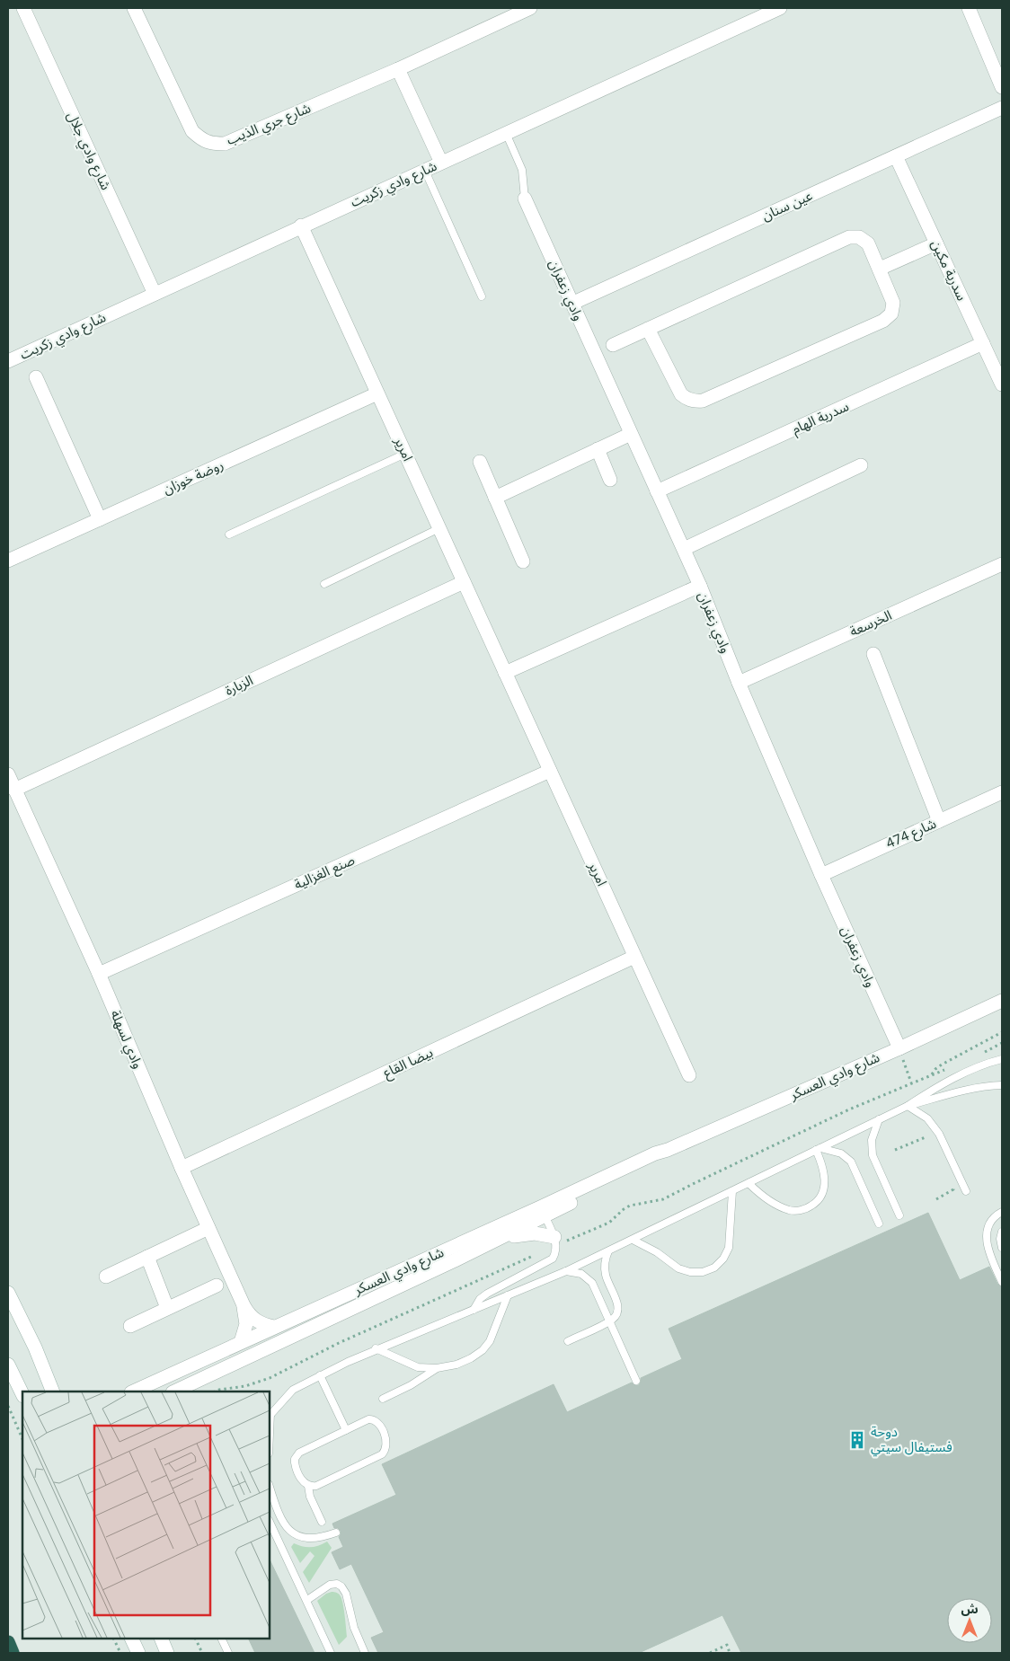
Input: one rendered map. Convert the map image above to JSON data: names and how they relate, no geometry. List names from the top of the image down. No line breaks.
{"streets":{"street":["شارع جري الذيب","شارع وادي جلال","شارع وادي زكريت","عين سنان","سدرية مكين","وادي زعفران","سدرية الهام","امرير","روضة خوزان","الخرسعة","الزبارة","شارع 474","صنع الغزالية","وادي لسهلة","بيضا القاع","شارع وادي العسكر"]},"crossings":[["شارع وادي جلال","شارع وادي زكريت"],["شارع وادي زكريت","امرير"],["عين سنان","سدرية مكين"],["عين سنان","وادي زعفران"],["سدرية مكين","سدرية الهام"],["وادي زعفران","سدرية الهام"],["وادي زعفران","الخرسعة"],["وادي زعفران","شارع 474"],["وادي زعفران","شارع وادي العسكر"],["امرير","روضة خوزان"],["امرير","الزبارة"],["امرير","صنع الغزالية"],["امرير","بيضا القاع"],["الزبارة","وادي لسهلة"],["صنع الغزالية","وادي لسهلة"],["وادي لسهلة","بيضا القاع"],["وادي لسهلة","شارع وادي العسكر"]],"places":{"building":["دوحة فستيفال سيتي"]},"north":"top"}
